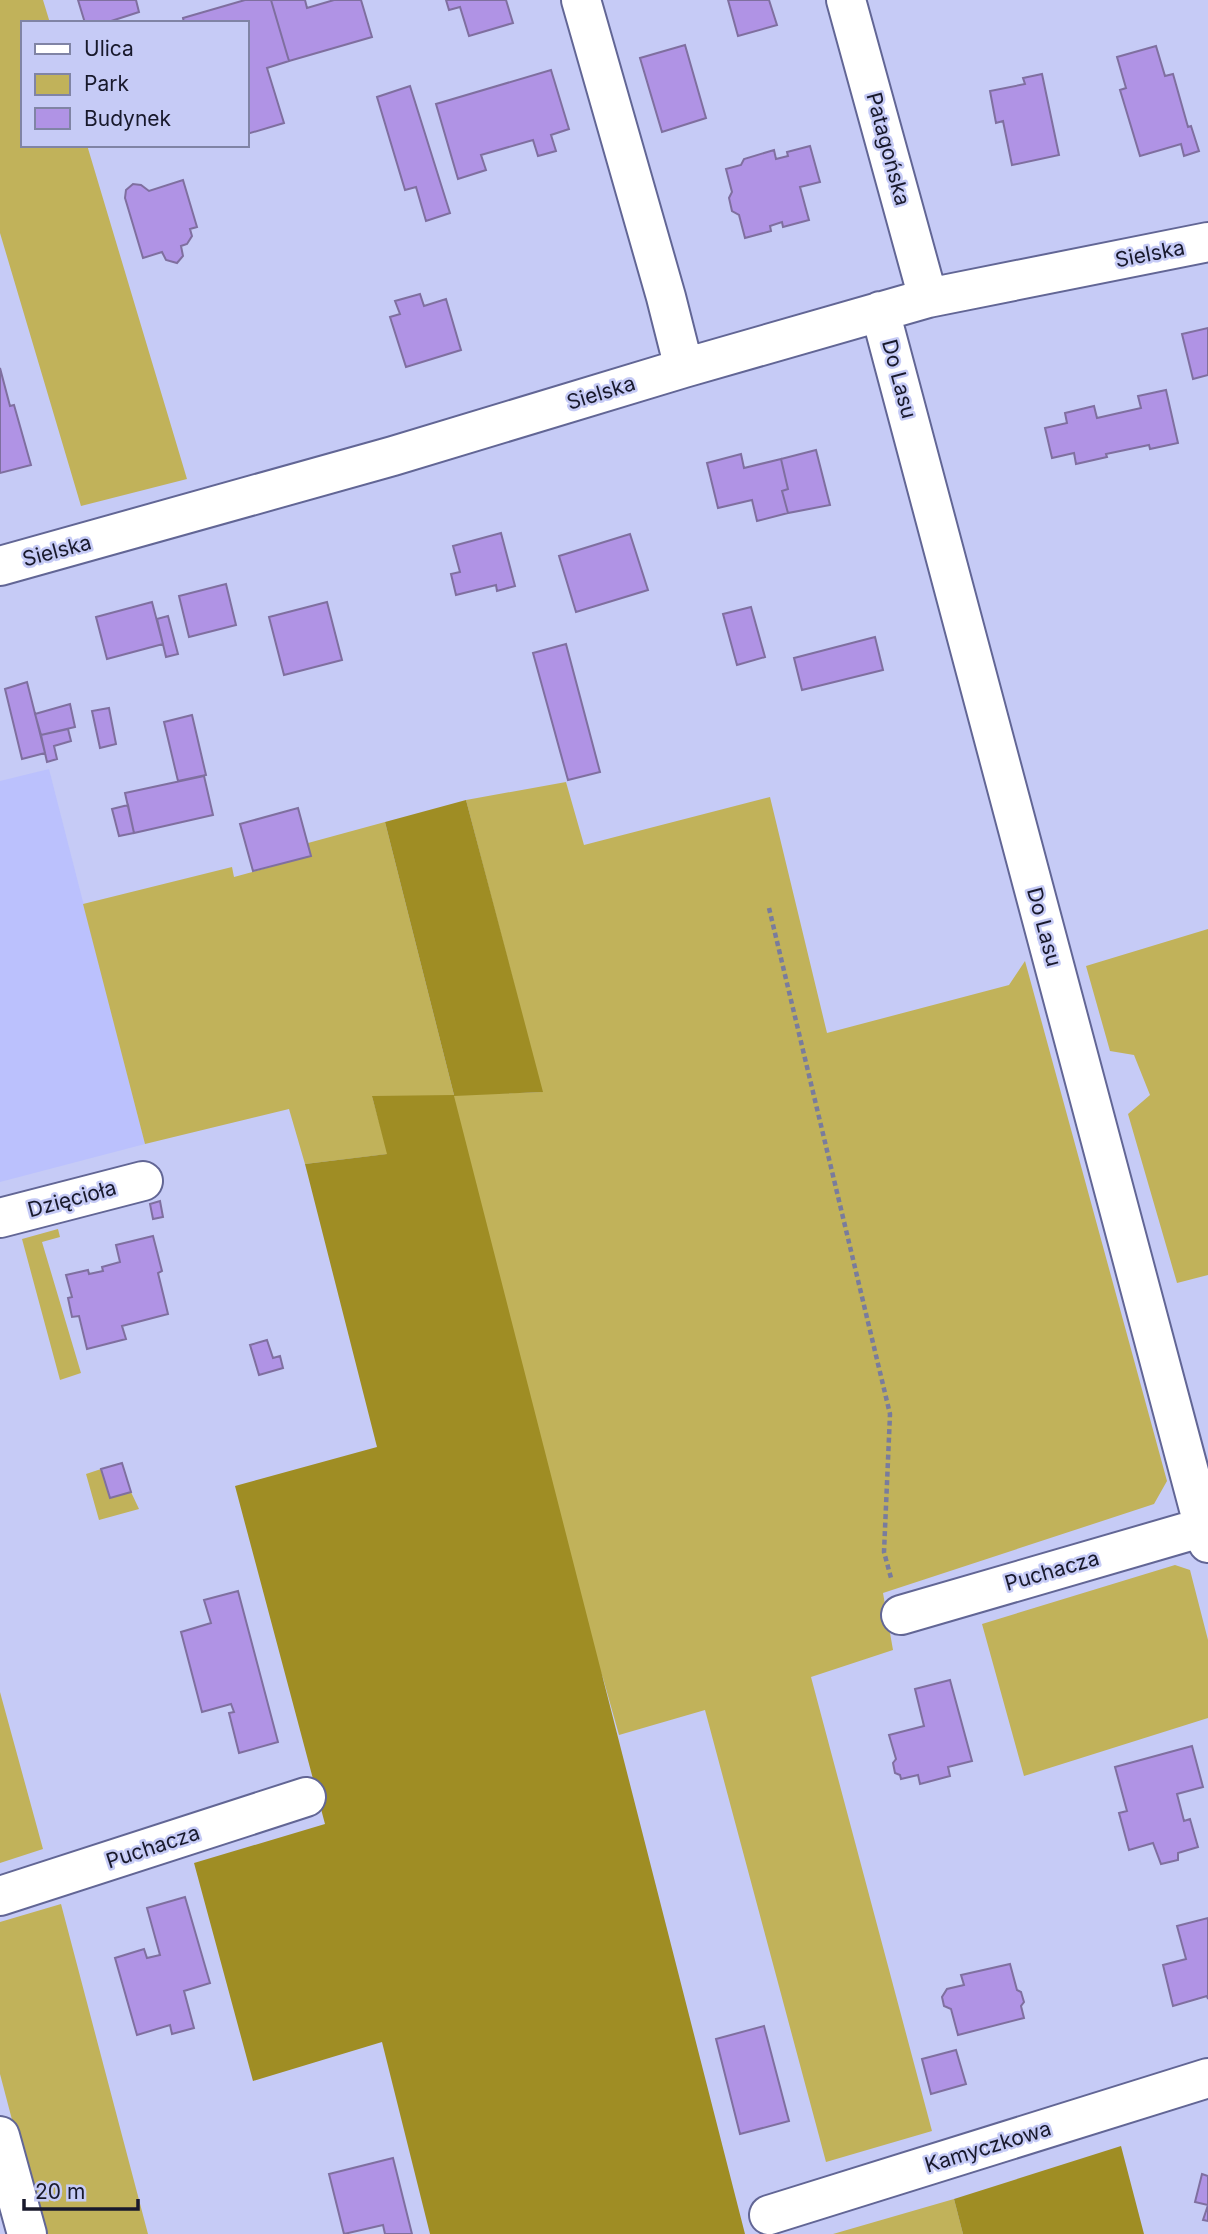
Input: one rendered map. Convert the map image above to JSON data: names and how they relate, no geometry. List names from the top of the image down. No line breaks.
{"streets":{"street":["Patagońska","Sielska","Do Lasu","Dzięcioła","Puchacza","Kamyczkowa"]},"crossings":[["Patagońska","Sielska"],["Sielska","Do Lasu"],["Do Lasu","Puchacza"]],"legend":["Ulica","Park","Budynek"],"scale_bar":"20 m"}
